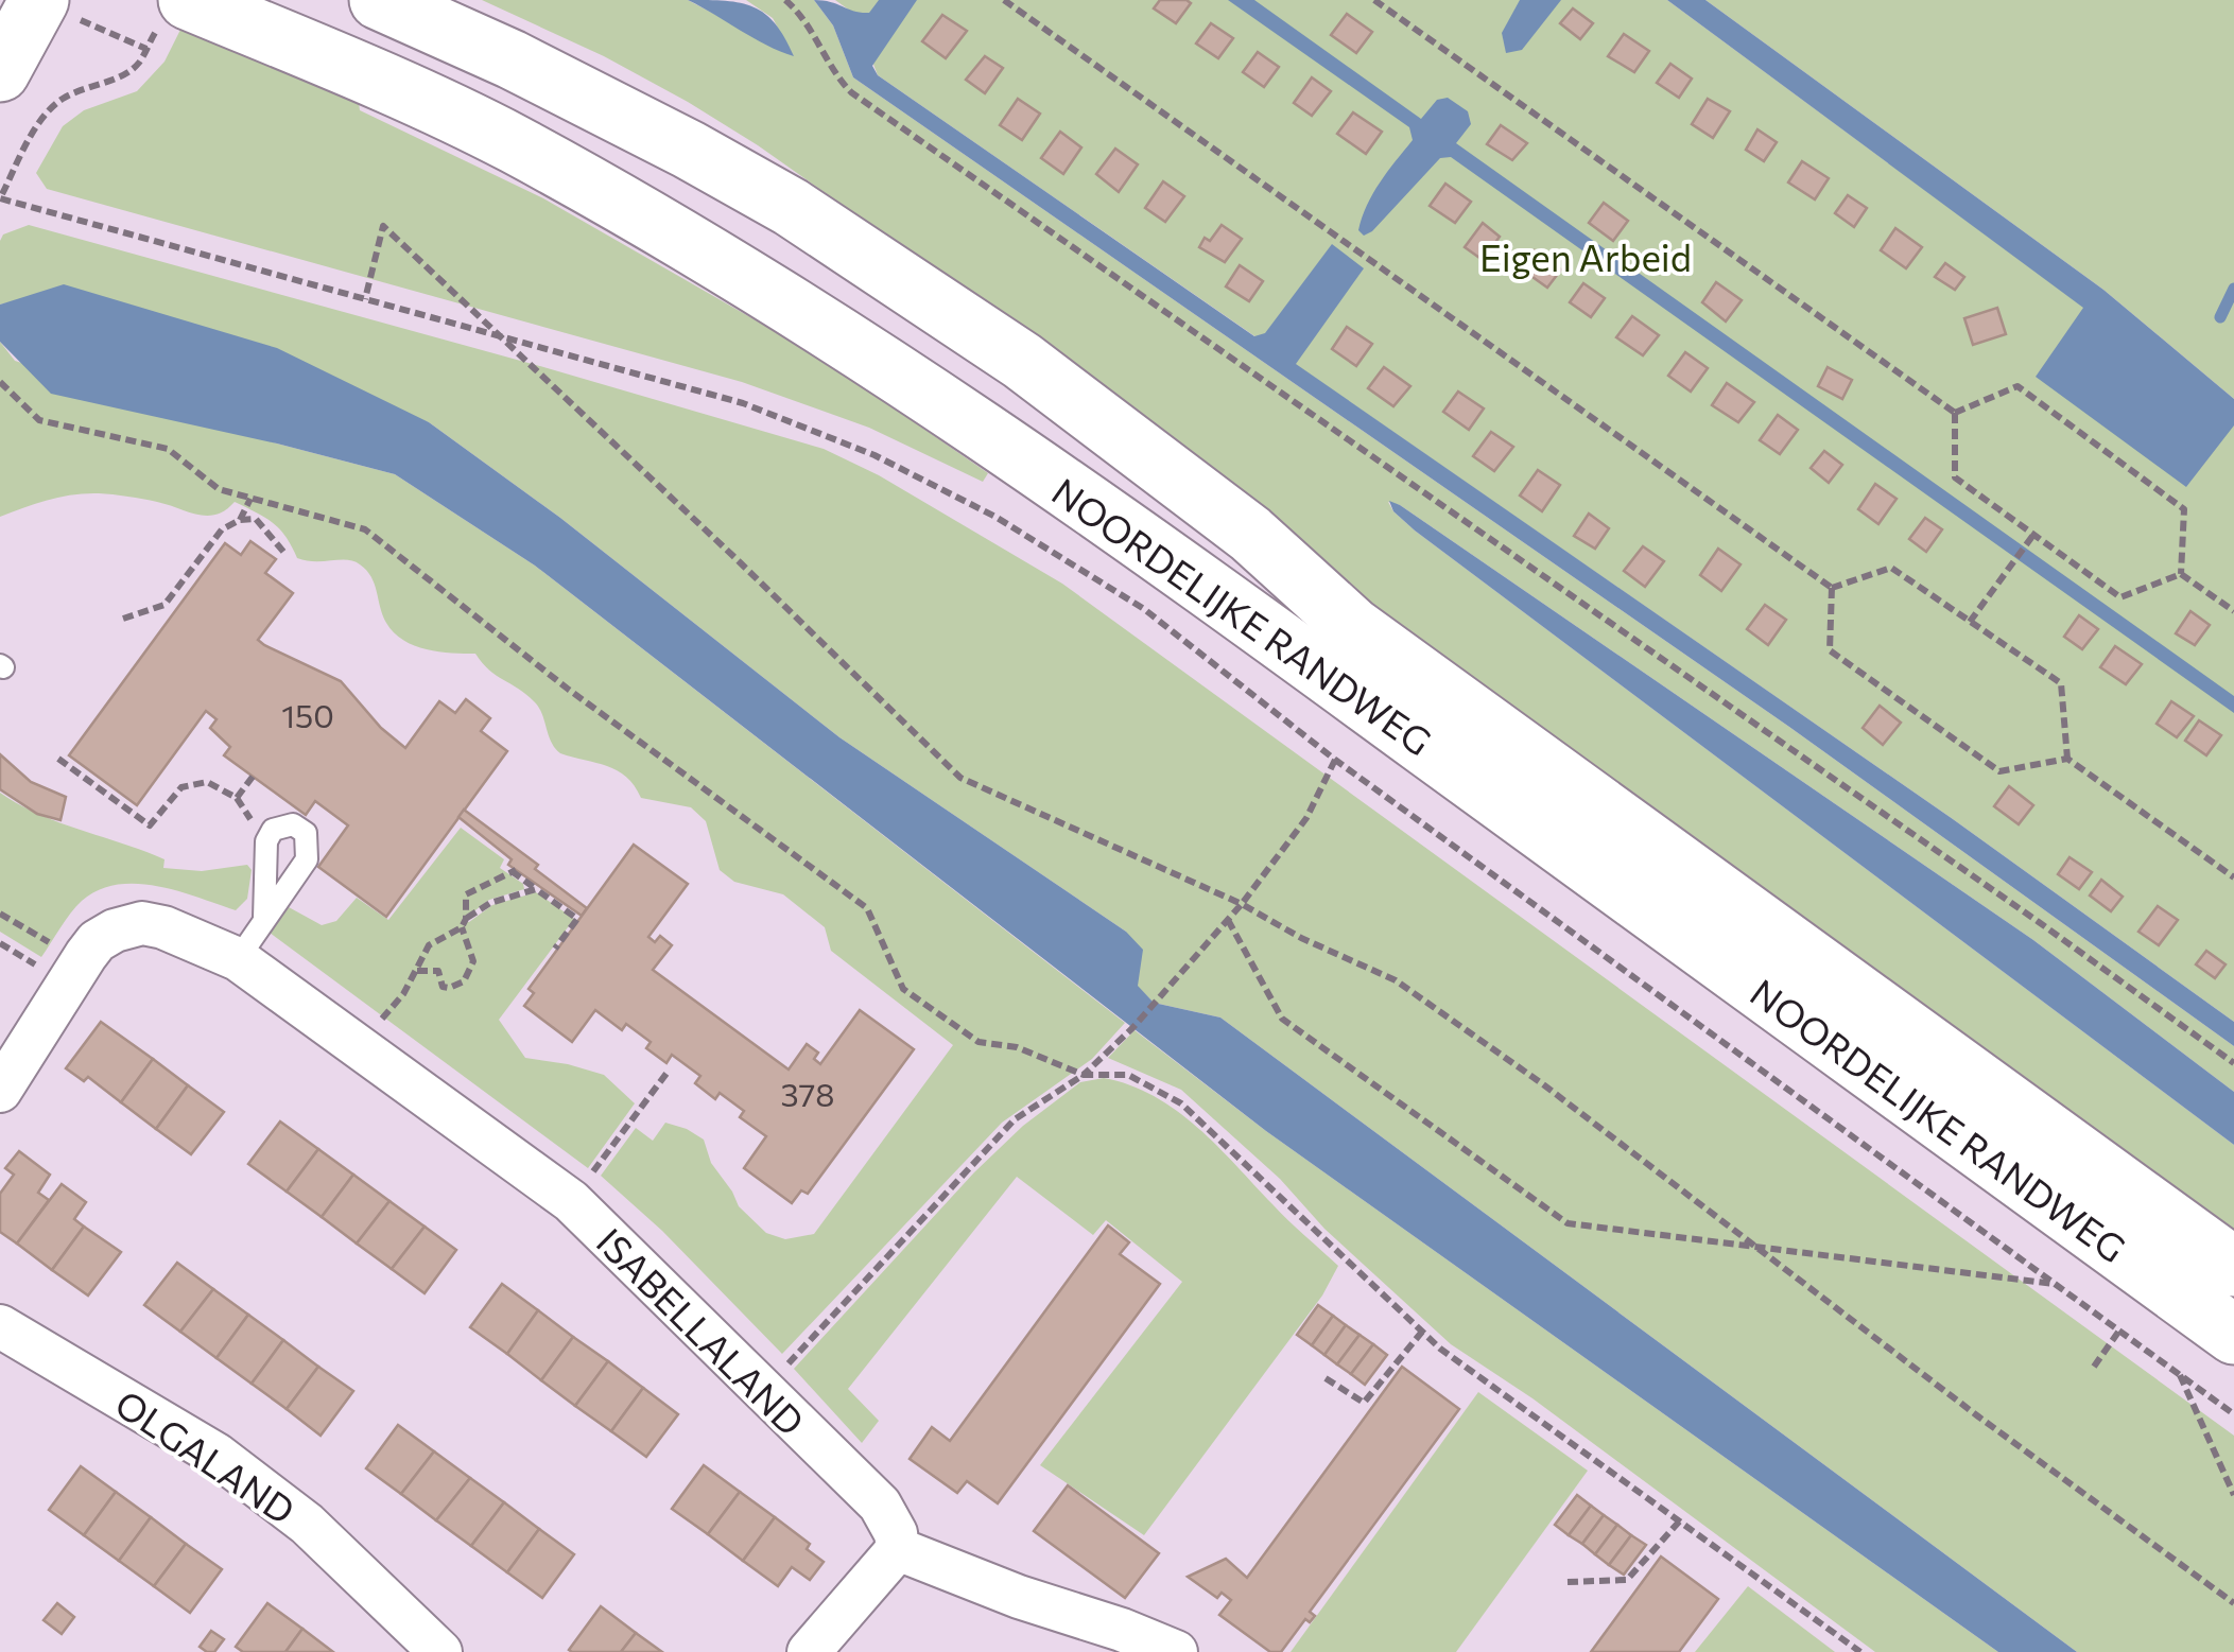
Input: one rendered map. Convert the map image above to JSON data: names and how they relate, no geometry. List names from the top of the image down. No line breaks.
{"streets":{"main road":["NOORDELIJKE RANDWEG"],"street":["ISABELLALAND","OLGALAND"]},"parks":["Eigen Arbeid"],"house_numbers":["150","378"]}
